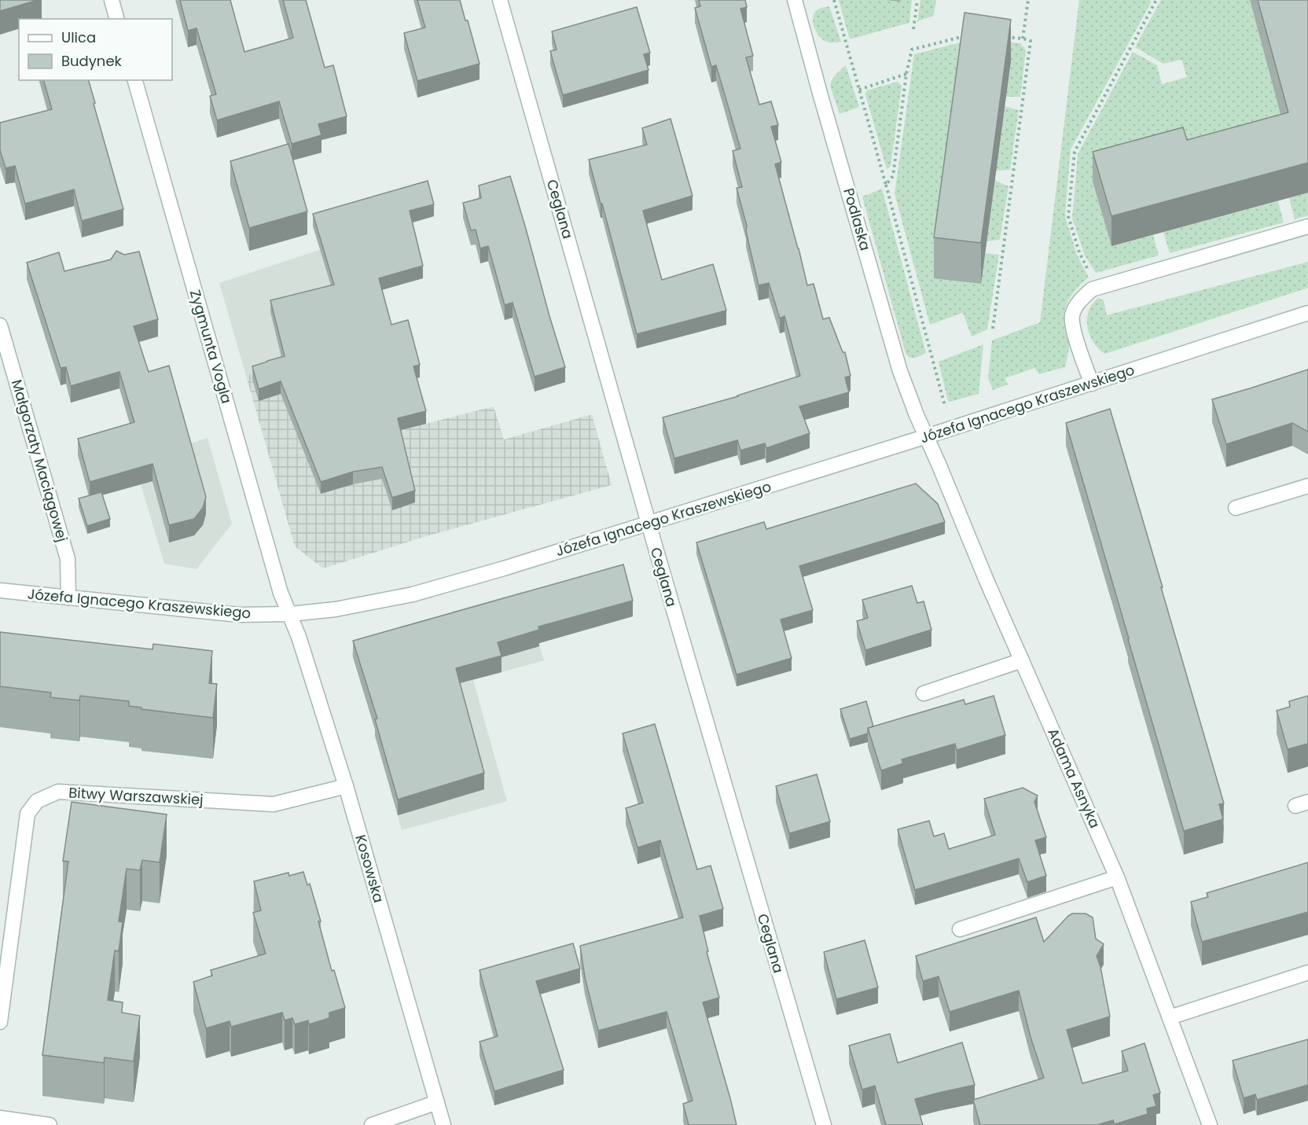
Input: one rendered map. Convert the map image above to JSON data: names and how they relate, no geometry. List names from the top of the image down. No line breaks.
{"streets":{"street":["Ceglana","Podlaska","Zygmunta Vogla","Józefa Ignacego Kraszewskiego","Małgorzaty Maciągowej","Adama Asnyka","Bitwy Warszawskiej","Kosowska"]},"crossings":[["Ceglana","Józefa Ignacego Kraszewskiego"],["Podlaska","Józefa Ignacego Kraszewskiego"],["Podlaska","Adama Asnyka"],["Zygmunta Vogla","Józefa Ignacego Kraszewskiego"],["Zygmunta Vogla","Kosowska"],["Józefa Ignacego Kraszewskiego","Małgorzaty Maciągowej"],["Józefa Ignacego Kraszewskiego","Adama Asnyka"],["Józefa Ignacego Kraszewskiego","Kosowska"],["Bitwy Warszawskiej","Kosowska"]],"legend":["Ulica","Budynek"]}
